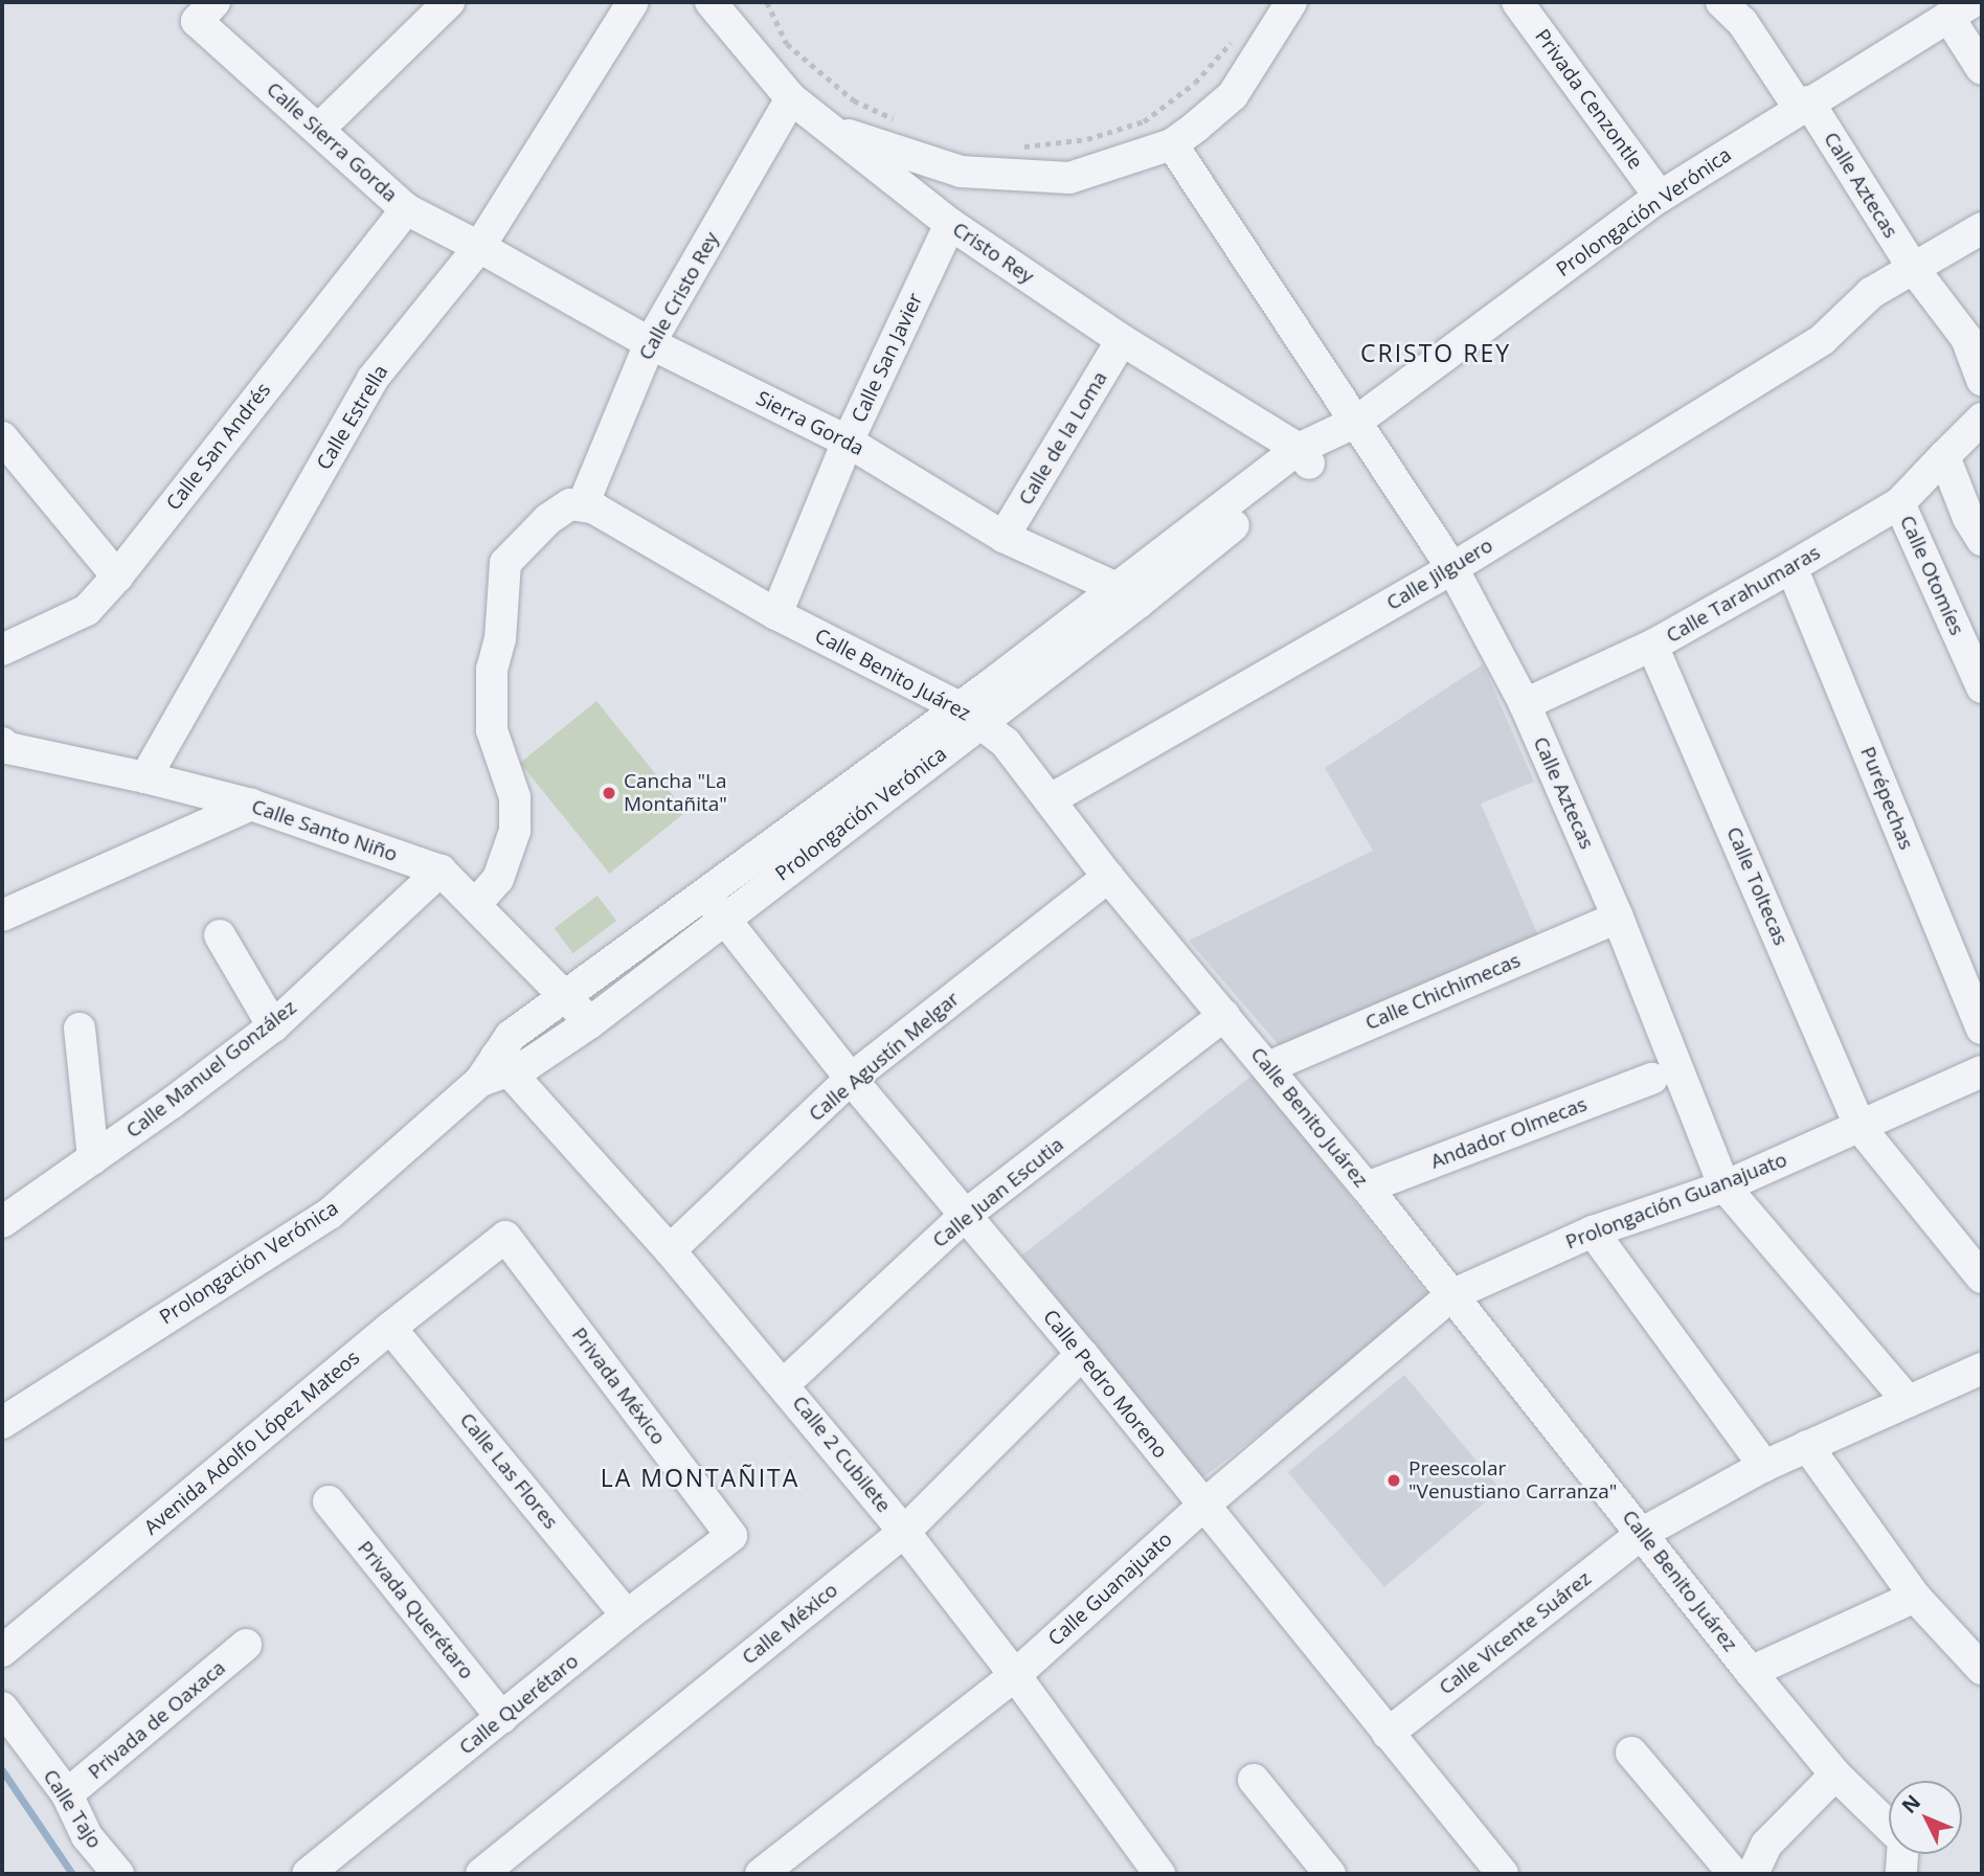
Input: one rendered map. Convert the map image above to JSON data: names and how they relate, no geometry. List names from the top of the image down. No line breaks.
{"streets":{"street":["Privada Cenzontle","Calle Sierra Gorda","Calle Aztecas","Prolongación Verónica","Cristo Rey","Calle Cristo Rey","Calle San Javier","Calle Estrella","Sierra Gorda","Calle de la Loma","Calle San Andrés","Calle Jilguero","Calle Otomíes","Calle Tarahumaras","Calle Benito Juárez","Purépechas","Calle Santo Niño","Calle Toltecas","Calle Chichimecas","Calle Agustín Melgar","Calle Manuel González","Andador Olmecas","Calle Juan Escutia","Prolongación Guanajuato","Calle Pedro Moreno","Privada México","Avenida Adolfo López Mateos","Calle 2 Cubilete","Calle Las Flores","Calle Guanajuato","Privada Querétaro","Calle México","Calle Vicente Suárez","Calle Querétaro","Privada de Oaxaca","Calle Tajo"]},"crossings":[["Privada Cenzontle","Prolongación Verónica"],["Calle Sierra Gorda","Calle Estrella"],["Calle Sierra Gorda","Sierra Gorda"],["Calle Sierra Gorda","Calle San Andrés"],["Calle Aztecas","Prolongación Verónica"],["Calle Aztecas","Calle Jilguero"],["Calle Aztecas","Calle Tarahumaras"],["Calle Aztecas","Calle Chichimecas"],["Calle Aztecas","Prolongación Guanajuato"],["Calle Aztecas","Calle Vicente Suárez"],["Prolongación Verónica","Cristo Rey"],["Prolongación Verónica","Sierra Gorda"],["Prolongación Verónica","Calle Benito Juárez"],["Prolongación Verónica","Calle Santo Niño"],["Prolongación Verónica","Calle Pedro Moreno"],["Prolongación Verónica","Calle 2 Cubilete"],["Cristo Rey","Calle Cristo Rey"],["Cristo Rey","Calle San Javier"],["Cristo Rey","Calle de la Loma"],["Calle Cristo Rey","Sierra Gorda"],["Calle Cristo Rey","Calle Benito Juárez"],["Calle San Javier","Sierra Gorda"],["Calle San Javier","Calle Benito Juárez"],["Calle Estrella","Sierra Gorda"],["Calle Estrella","Calle Santo Niño"],["Sierra Gorda","Calle de la Loma"],["Calle Jilguero","Calle Benito Juárez"],["Calle Otomíes","Calle Tarahumaras"],["Calle Tarahumaras","Purépechas"],["Calle Tarahumaras","Calle Toltecas"],["Calle Benito Juárez","Calle Chichimecas"],["Calle Benito Juárez","Calle Agustín Melgar"],["Calle Benito Juárez","Andador Olmecas"],["Calle Benito Juárez","Calle Juan Escutia"],["Calle Benito Juárez","Prolongación Guanajuato"],["Calle Benito Juárez","Calle Guanajuato"],["Calle Benito Juárez","Calle Vicente Suárez"],["Calle Santo Niño","Calle Manuel González"],["Calle Toltecas","Prolongación Guanajuato"],["Calle Agustín Melgar","Calle Pedro Moreno"],["Calle Agustín Melgar","Calle 2 Cubilete"],["Calle Juan Escutia","Calle Pedro Moreno"],["Calle Juan Escutia","Calle 2 Cubilete"],["Prolongación Guanajuato","Calle Guanajuato"],["Calle Pedro Moreno","Calle Guanajuato"],["Calle Pedro Moreno","Calle México"],["Calle Pedro Moreno","Calle Vicente Suárez"],["Privada México","Avenida Adolfo López Mateos"],["Privada México","Calle Querétaro"],["Avenida Adolfo López Mateos","Calle Las Flores"],["Calle 2 Cubilete","Calle Guanajuato"],["Calle 2 Cubilete","Calle México"],["Calle Las Flores","Calle Querétaro"],["Privada Querétaro","Calle Querétaro"],["Privada de Oaxaca","Calle Tajo"]],"districts":["CRISTO REY","LA MONTAÑITA"],"places":["Cancha \"La Montañita\"","Preescolar \"Venustiano Carranza\""],"north":"top left"}
